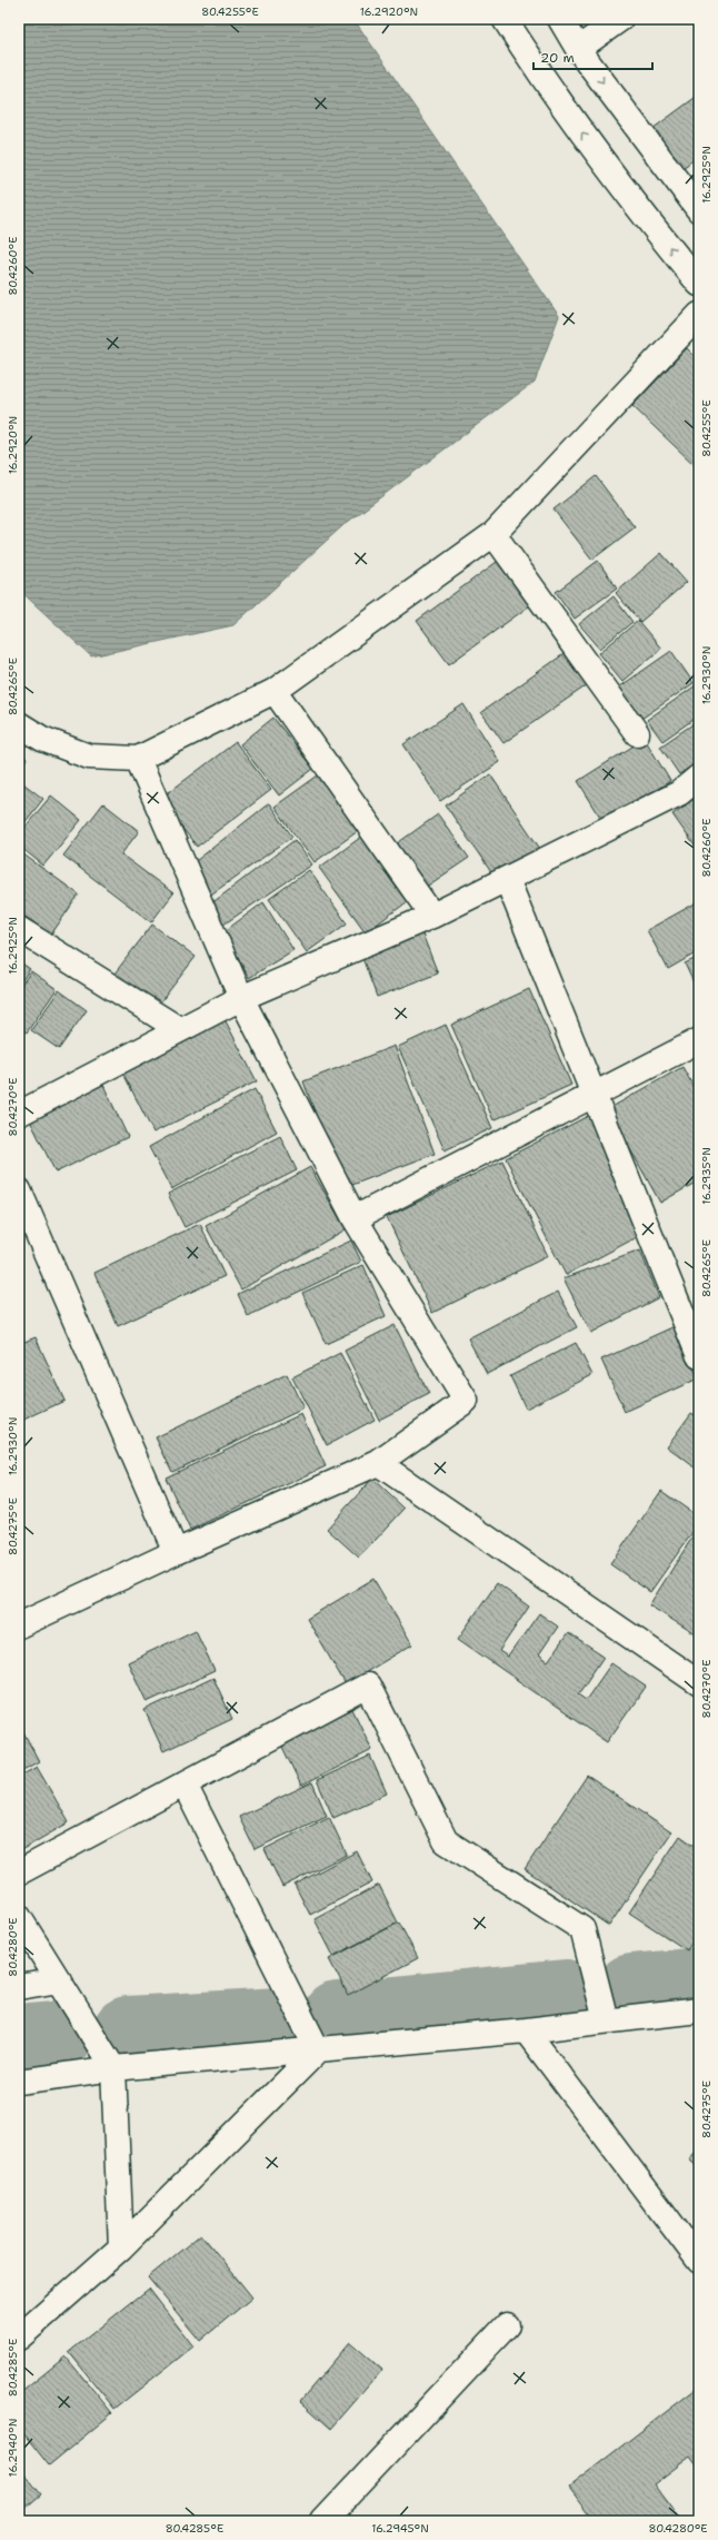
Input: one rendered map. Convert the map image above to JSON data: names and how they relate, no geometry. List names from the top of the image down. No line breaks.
{"scale_bar":"20 m","coordinates":["80.4255°E","16.2920°N","16.2925°N","80.4260°E","16.2930°N","80.4265°E","80.4270°E","16.2935°N","80.4275°E","80.4280°E","80.4285°E","16.2940°N","16.2945°N"]}
